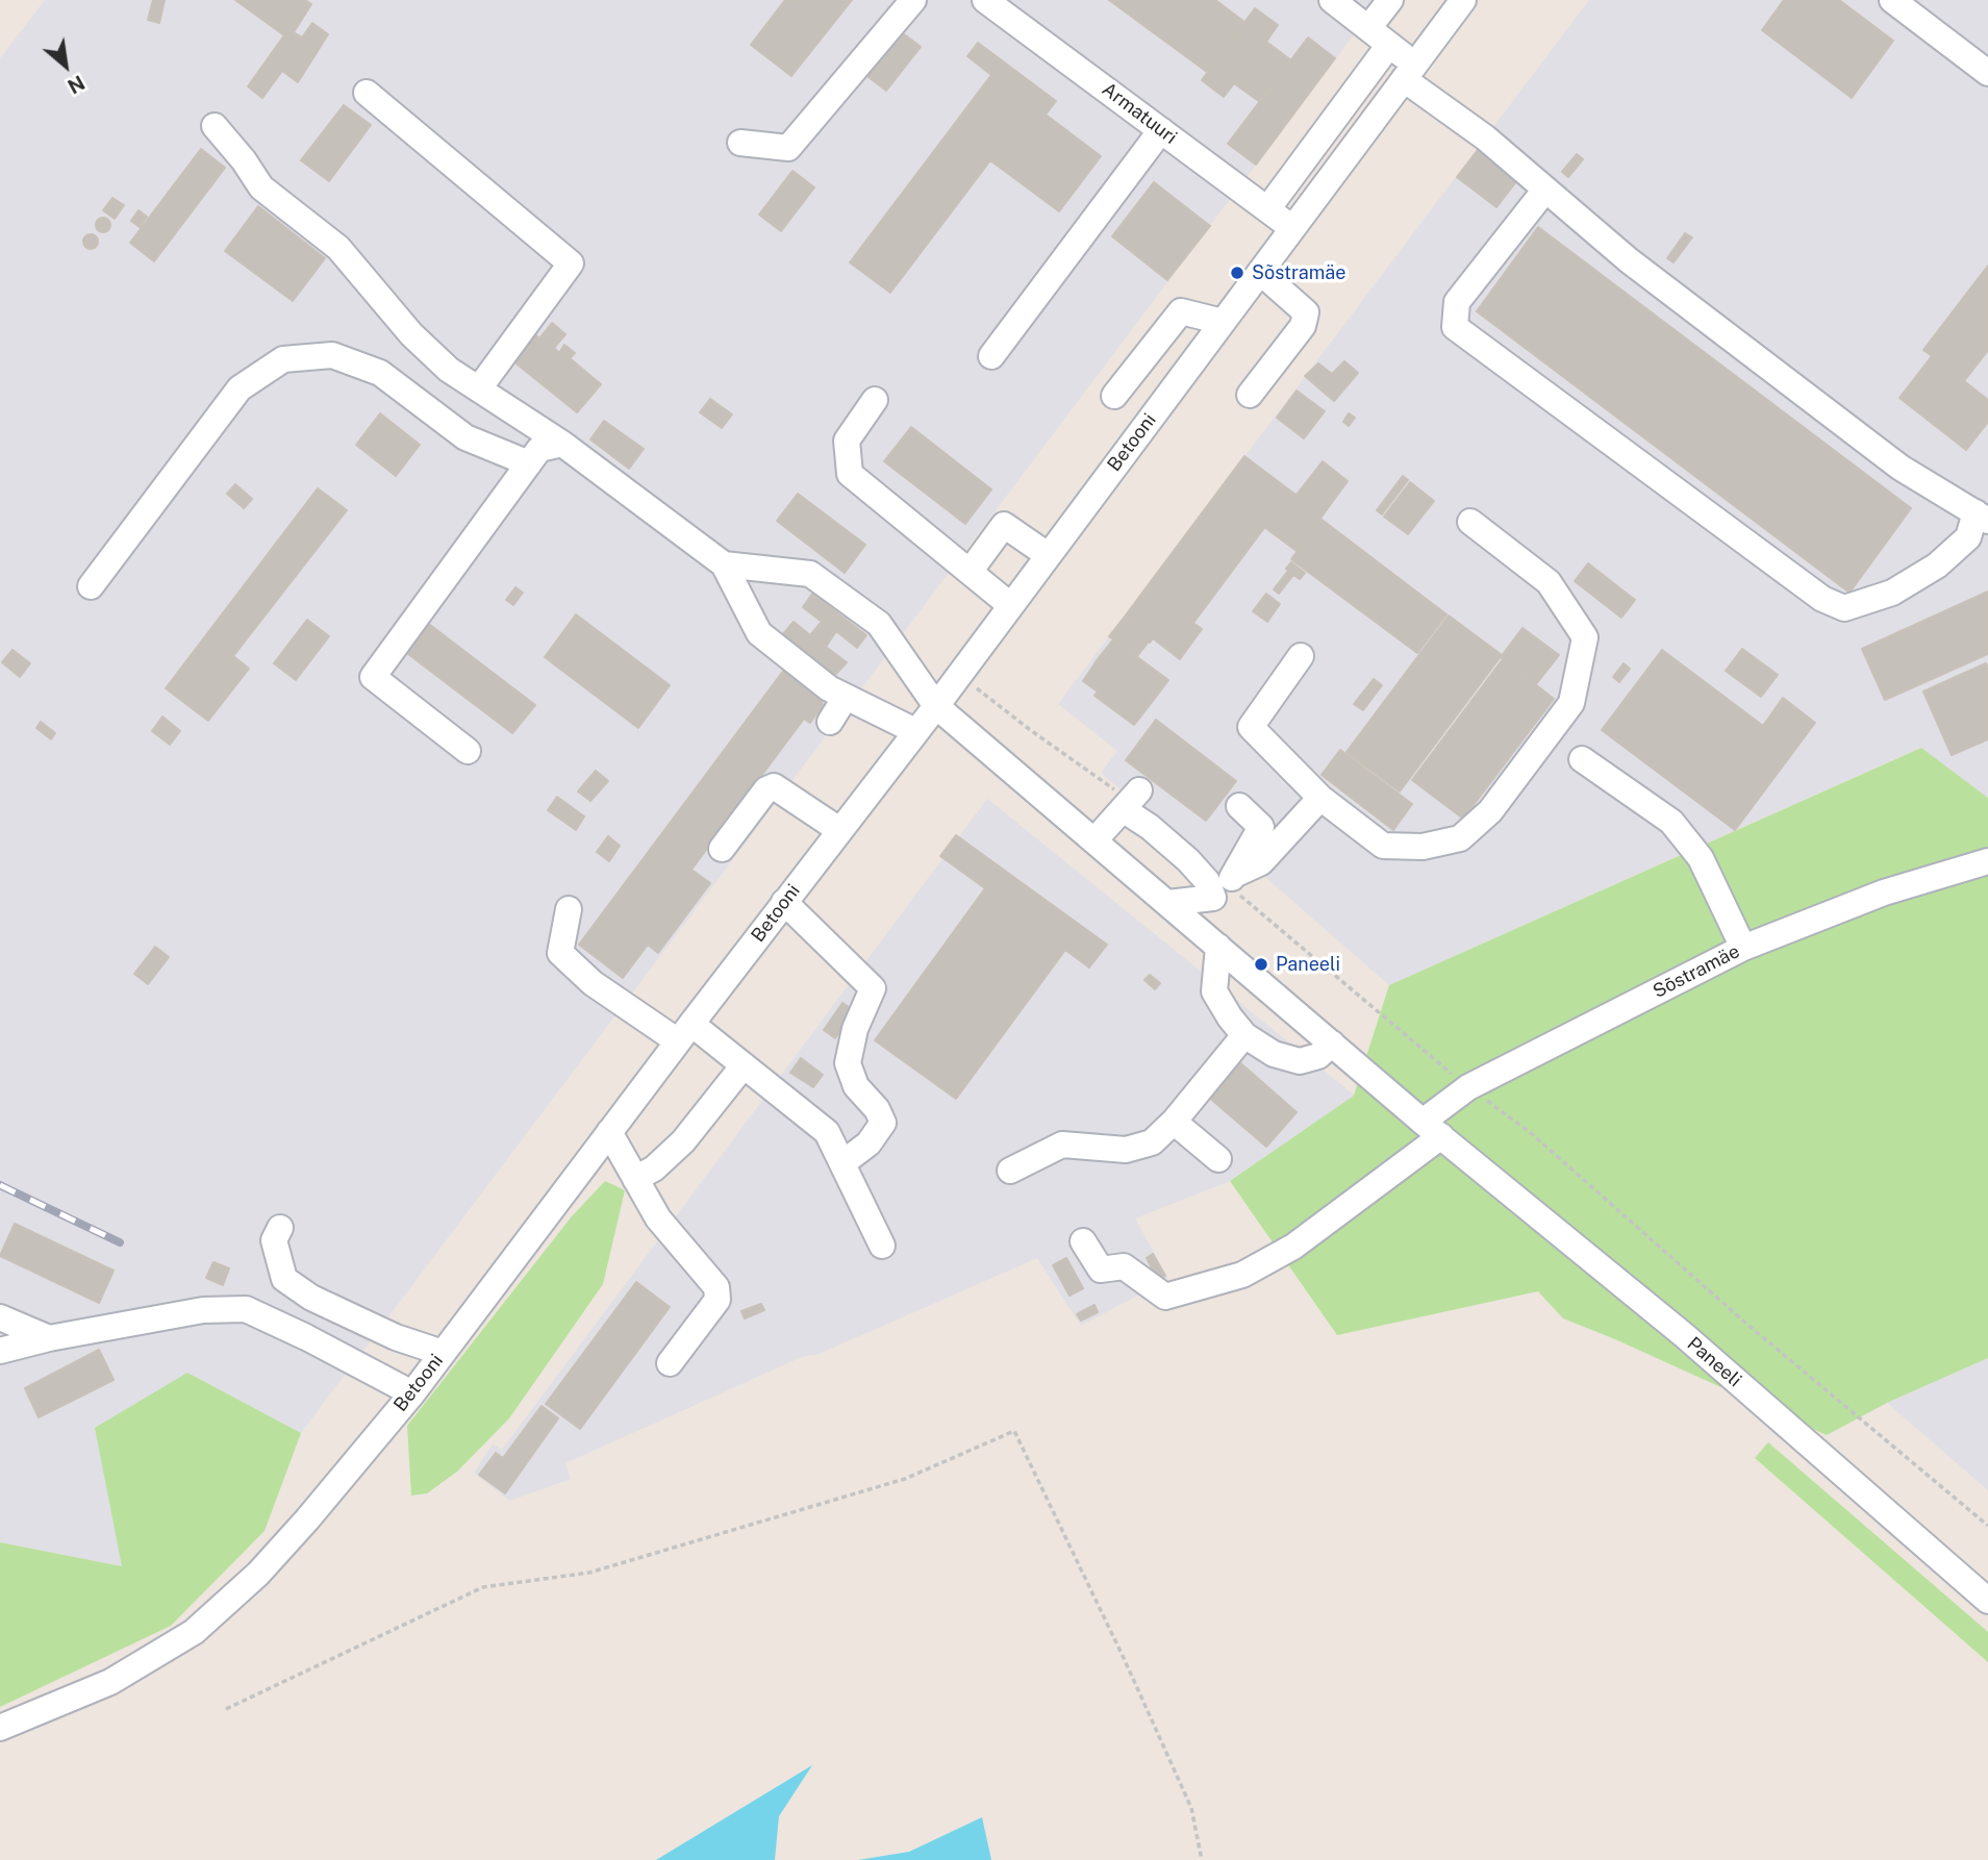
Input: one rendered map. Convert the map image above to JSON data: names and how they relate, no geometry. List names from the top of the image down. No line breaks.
{"streets":{"street":["Armatuuri","Betooni","Sõstramäe","Paneeli"]},"crossings":[["Armatuuri","Betooni"],["Betooni","Paneeli"],["Sõstramäe","Paneeli"]],"places":["Sõstramäe","Paneeli"],"north":"bottom right"}
